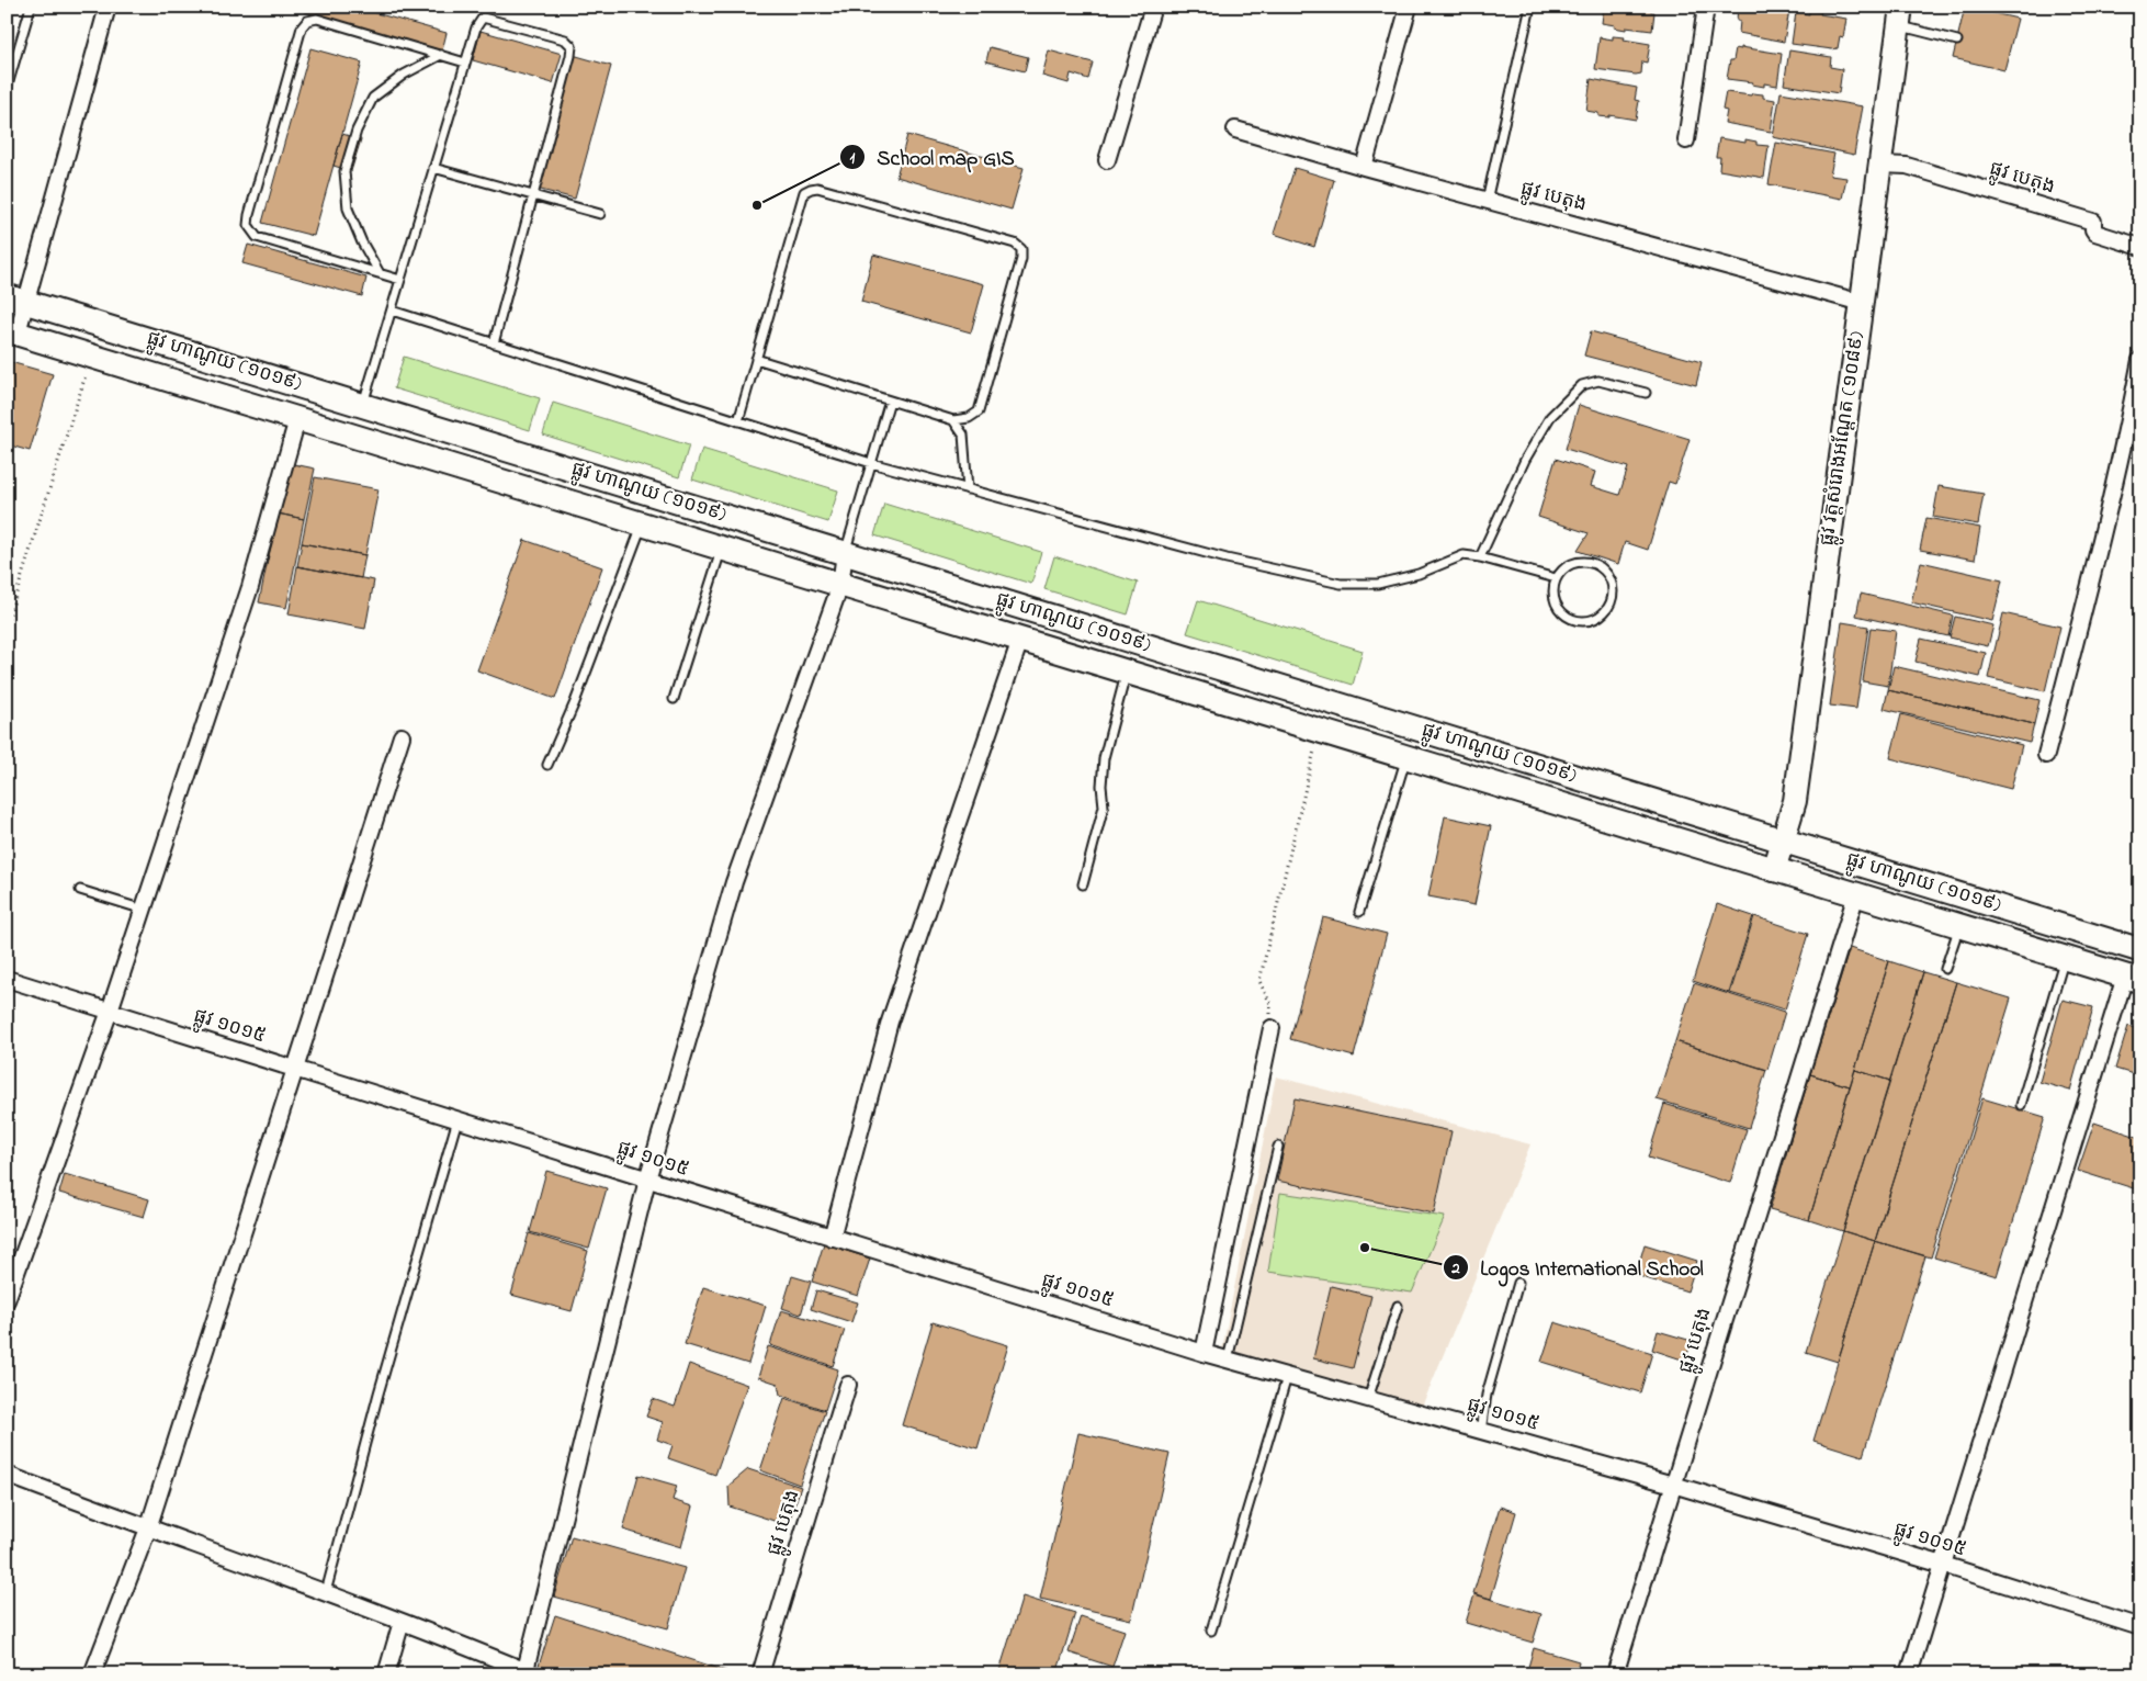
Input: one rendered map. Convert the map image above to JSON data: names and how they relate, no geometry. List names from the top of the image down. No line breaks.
{"streets":{"main road":["ផ្លូវ ហាណូយ (១០១៩)","ផ្លូវ វត្តសំរោងអណ្ដែត (១០៨៩)"],"street":["ផ្លូវ បេតុង","ផ្លូវ ១០១៥"]},"crossings":[["ផ្លូវ បេតុង","ផ្លូវ ហាណូយ (១០១៩)"],["ផ្លូវ បេតុង","ផ្លូវ វត្តសំរោងអណ្ដែត (១០៨៩)"],["ផ្លូវ បេតុង","ផ្លូវ ១០១៥"],["ផ្លូវ ហាណូយ (១០១៩)","ផ្លូវ វត្តសំរោងអណ្ដែត (១០៨៩)"]],"places":["School map GIS","Logos International School"]}
